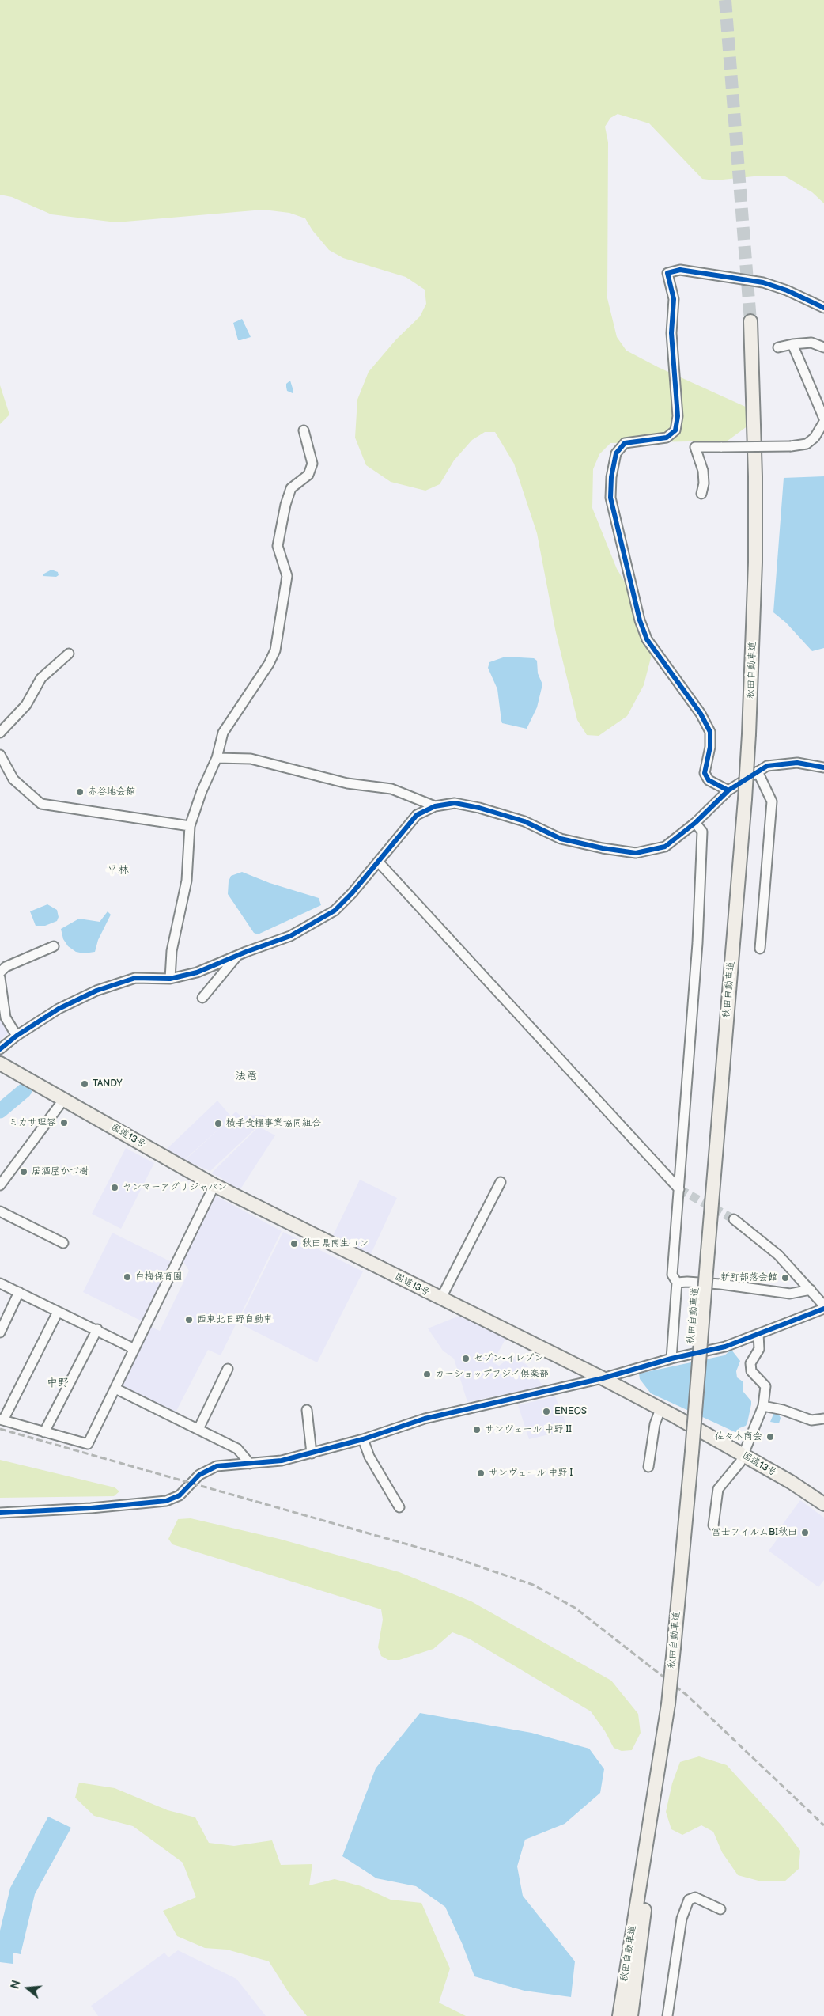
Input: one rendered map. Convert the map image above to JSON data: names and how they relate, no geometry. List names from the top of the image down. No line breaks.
{"streets":{"highway":["秋田自動車道","国道13号"]},"districts":["平林","法竜","中野"],"places":["赤谷地会館","TANDY","ミカサ理容","横手食糧事業協同組合","居酒屋かづ樹","ヤンマーアグリジャパン","秋田県南生コン","白梅保育園","新町部落会館","西東北日野自動車","セブン-イレブン","カーショップフジイ倶楽部","ENEOS","サンヴェール 中野 II","佐々木商会","サンヴェール 中野 I","富士フイルムBI秋田"],"north":"left"}
